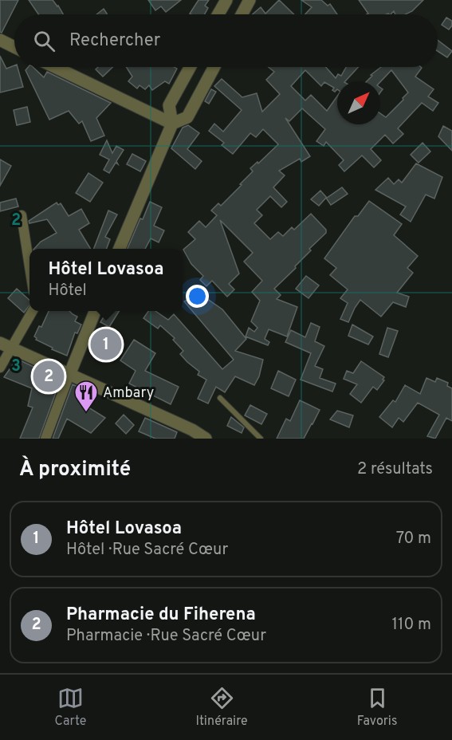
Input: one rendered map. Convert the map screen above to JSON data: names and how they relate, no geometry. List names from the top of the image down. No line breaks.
{"places":{"restaurant":["Ambary"]},"north":"top right","page":{"search":"Rechercher","popup":["Hôtel Lovasoa","Hôtel"],"pins":["1","2"],"heading":["À proximité","2 résultats"],"list":[{"mark":"1","name":"Hôtel Lovasoa","note":"Hôtel · Rue Sacré Cœur","value":"70 m"},{"mark":"2","name":"Pharmacie du Fiherena","note":"Pharmacie · Rue Sacré Cœur","value":"110 m"}],"nav":["Carte","Itinéraire","Favoris"]},"grid":{"rows":["2","3"]}}
